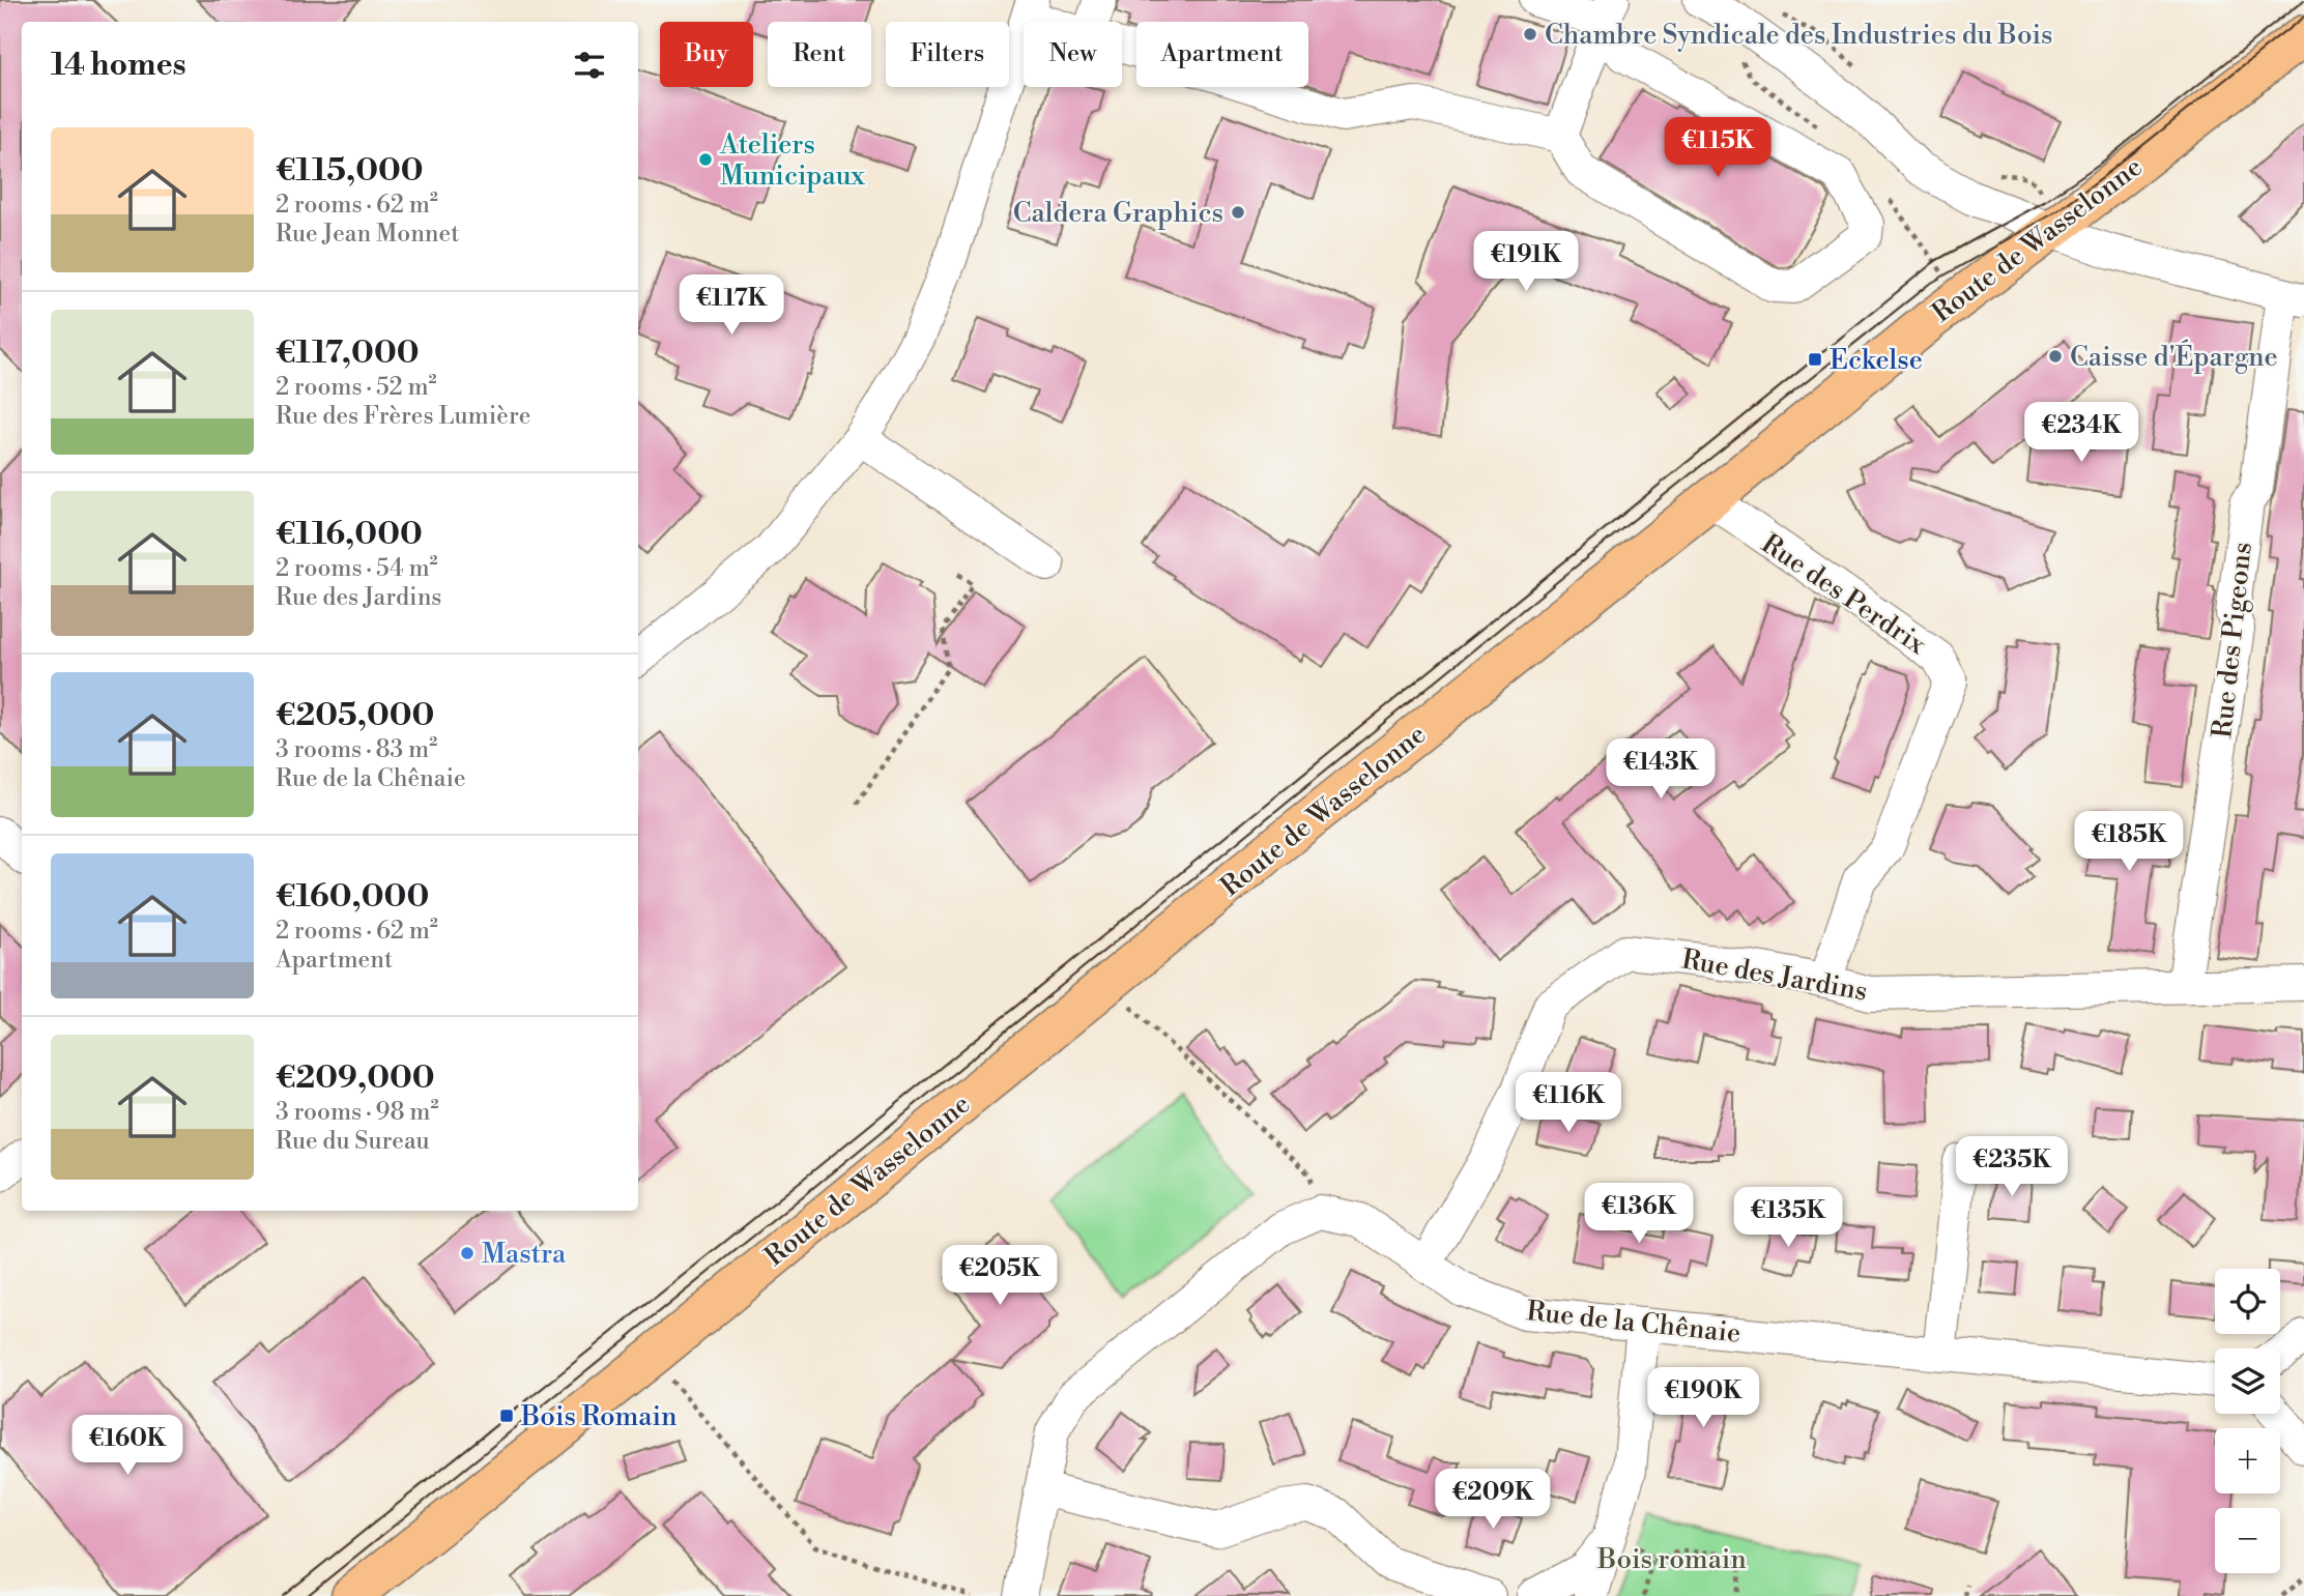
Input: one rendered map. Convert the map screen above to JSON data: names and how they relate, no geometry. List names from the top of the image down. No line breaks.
{"streets":{"main road":["Route de Wasselonne"],"street":["Rue des Perdrix","Rue des Pigeons","Rue des Jardins","Rue de la Chênaie"]},"crossings":[["Route de Wasselonne","Rue des Perdrix"],["Rue des Perdrix","Rue des Jardins"],["Rue des Pigeons","Rue des Jardins"],["Rue des Jardins","Rue de la Chênaie"]],"parks":["Bois romain"],"places":{"other":["Chambre Syndicale des Industries du Bois","Ateliers Municipaux","Caldera Graphics","Caisse d'Épargne","Mastra"],"transit":["Eckelse","Bois Romain"]},"page":{"chip":["Buy","Rent","Filters","New","Apartment"],"heading":"14 homes","list":[{"name":"€115,000","note":"2 rooms · 62 m² · Rue Jean Monnet"},{"name":"€117,000","note":"2 rooms · 52 m² · Rue des Frères Lumière"},{"name":"€116,000","note":"2 rooms · 54 m² · Rue des Jardins"},{"name":"€205,000","note":"3 rooms · 83 m² · Rue de la Chênaie"},{"name":"€160,000","note":"2 rooms · 62 m² · Apartment"},{"name":"€209,000","note":"3 rooms · 98 m² · Rue du Sureau"}],"price":["€115K","€191K","€117K","€234K","€143K","€185K","€116K","€235K","€136K","€135K","€205K","€190K","€160K","€209K"],"map_buttons":["+","−"]}}
